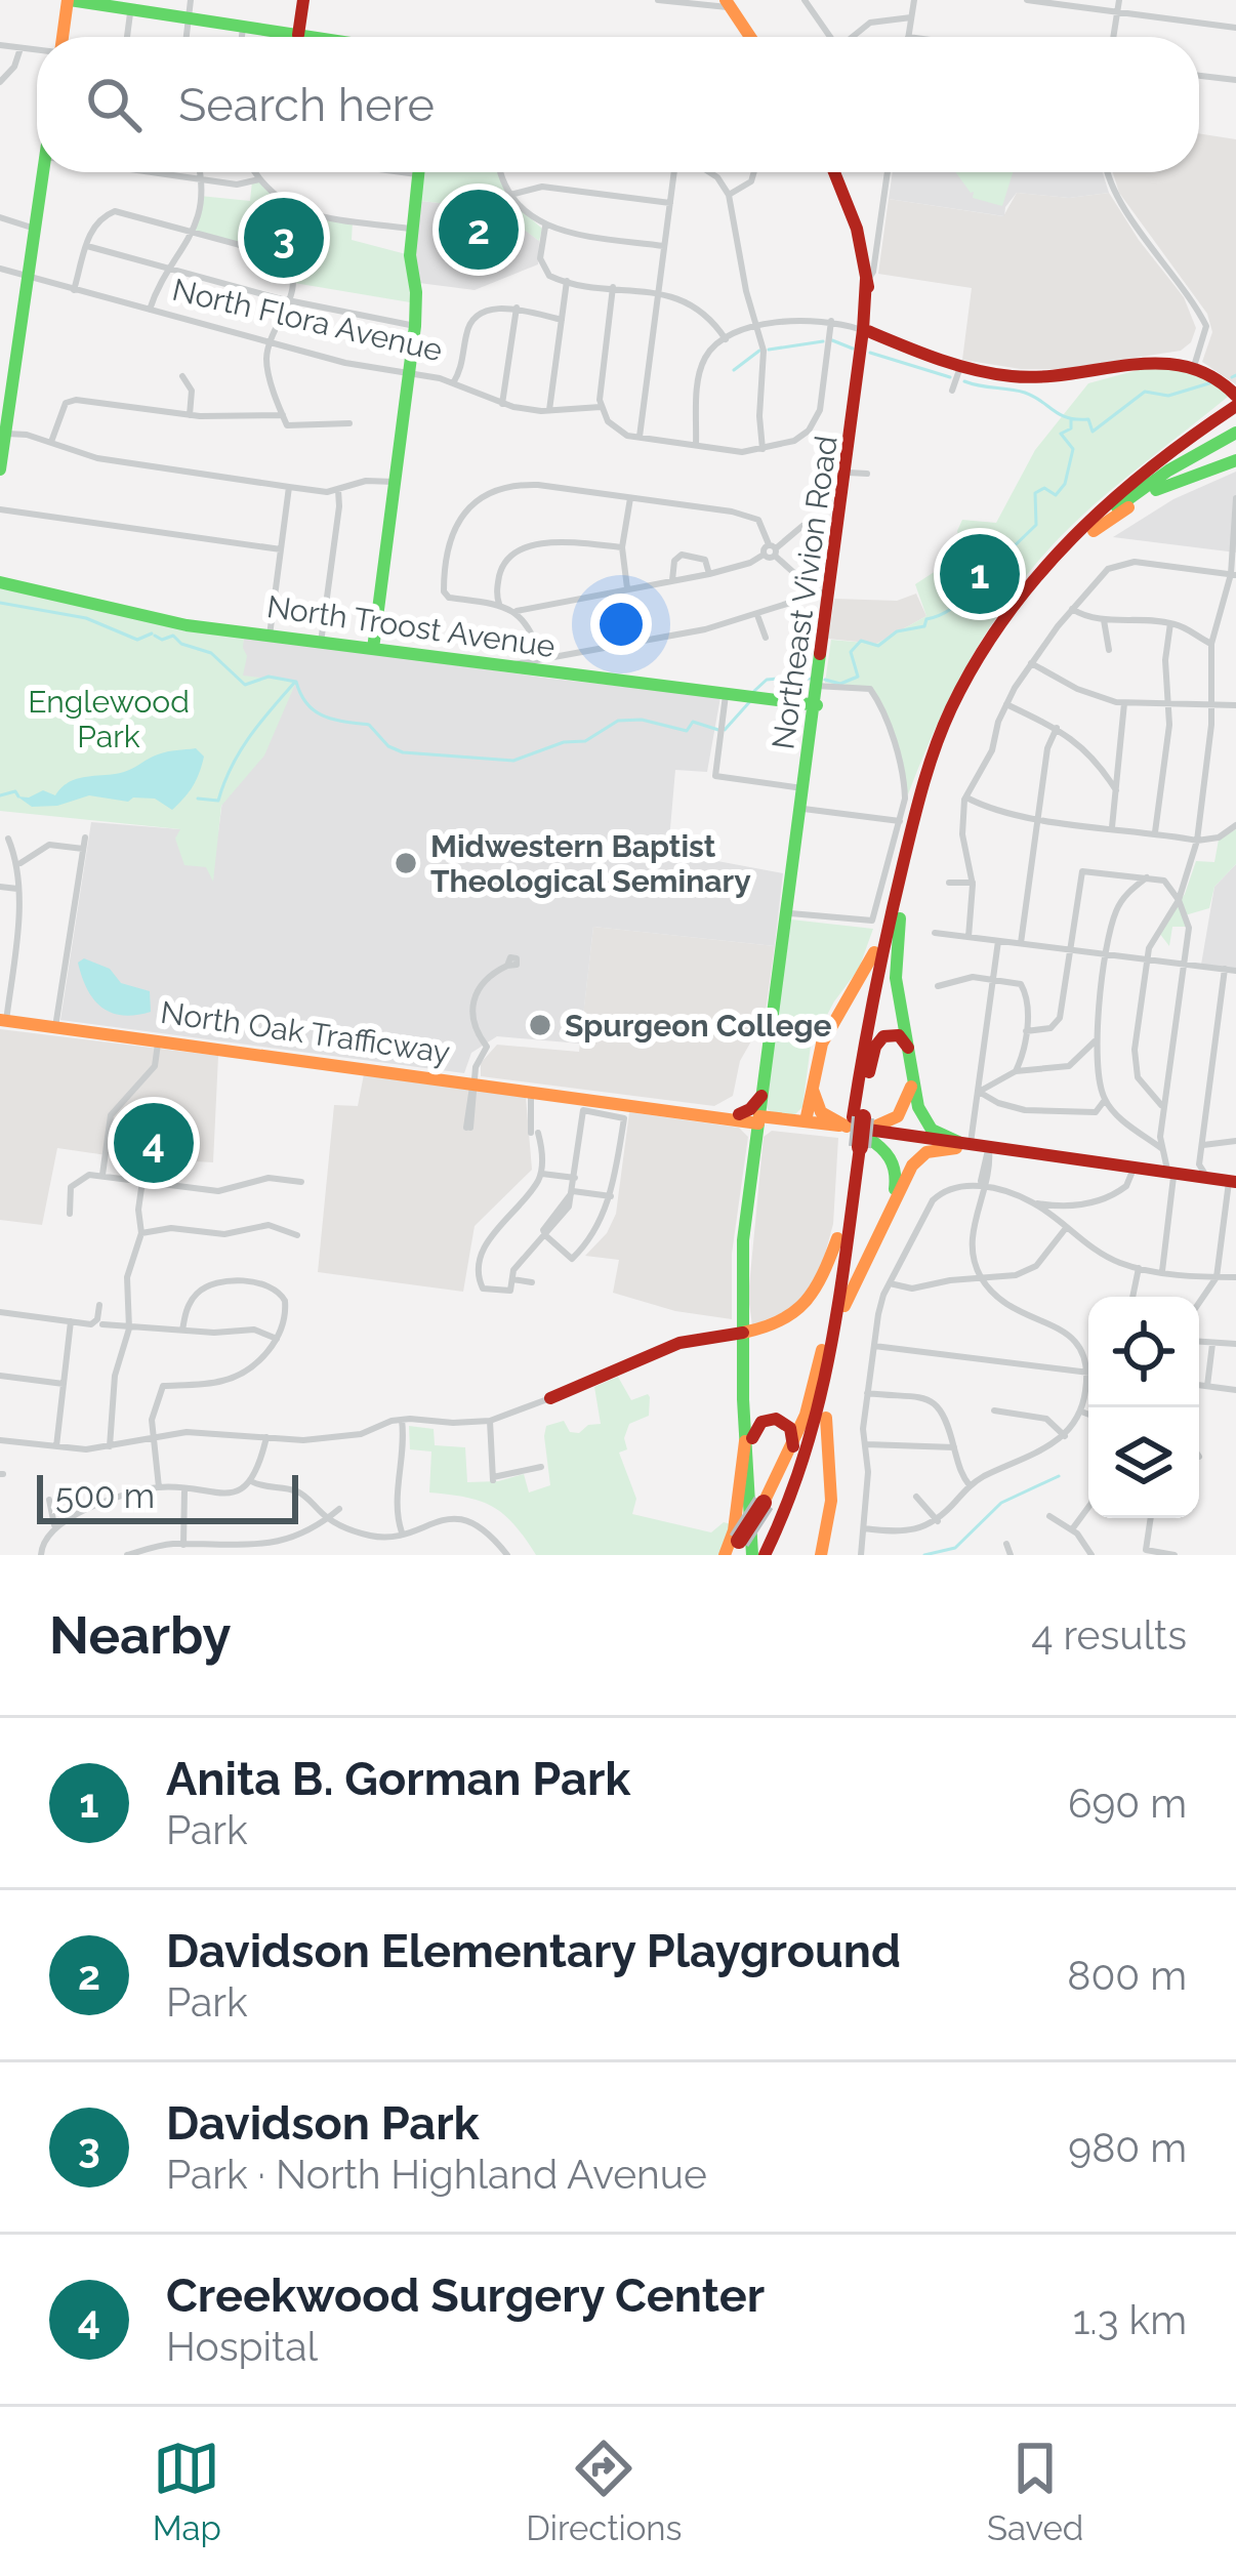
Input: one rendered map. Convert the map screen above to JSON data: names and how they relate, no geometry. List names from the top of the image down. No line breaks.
{"streets":{"main road":["Northeast Vivion Road","North Troost Avenue","North Oak Trafficway"],"street":["North Flora Avenue"]},"crossings":[["Northeast Vivion Road","North Troost Avenue"]],"parks":["Englewood Park"],"places":["Midwestern Baptist Theological Seminary","Spurgeon College"],"scale_bar":"500 m","page":{"search":"Search here","pins":["2","3","1","4"],"scale":"500 m","heading":["Nearby","4 results"],"list":[{"mark":"1","name":"Anita B. Gorman Park","note":"Park","value":"690 m"},{"mark":"2","name":"Davidson Elementary Playground","note":"Park","value":"800 m"},{"mark":"3","name":"Davidson Park","note":"Park · North Highland Avenue","value":"980 m"},{"mark":"4","name":"Creekwood Surgery Center","note":"Hospital","value":"1.3 km"}],"nav":["Map","Directions","Saved"]}}
